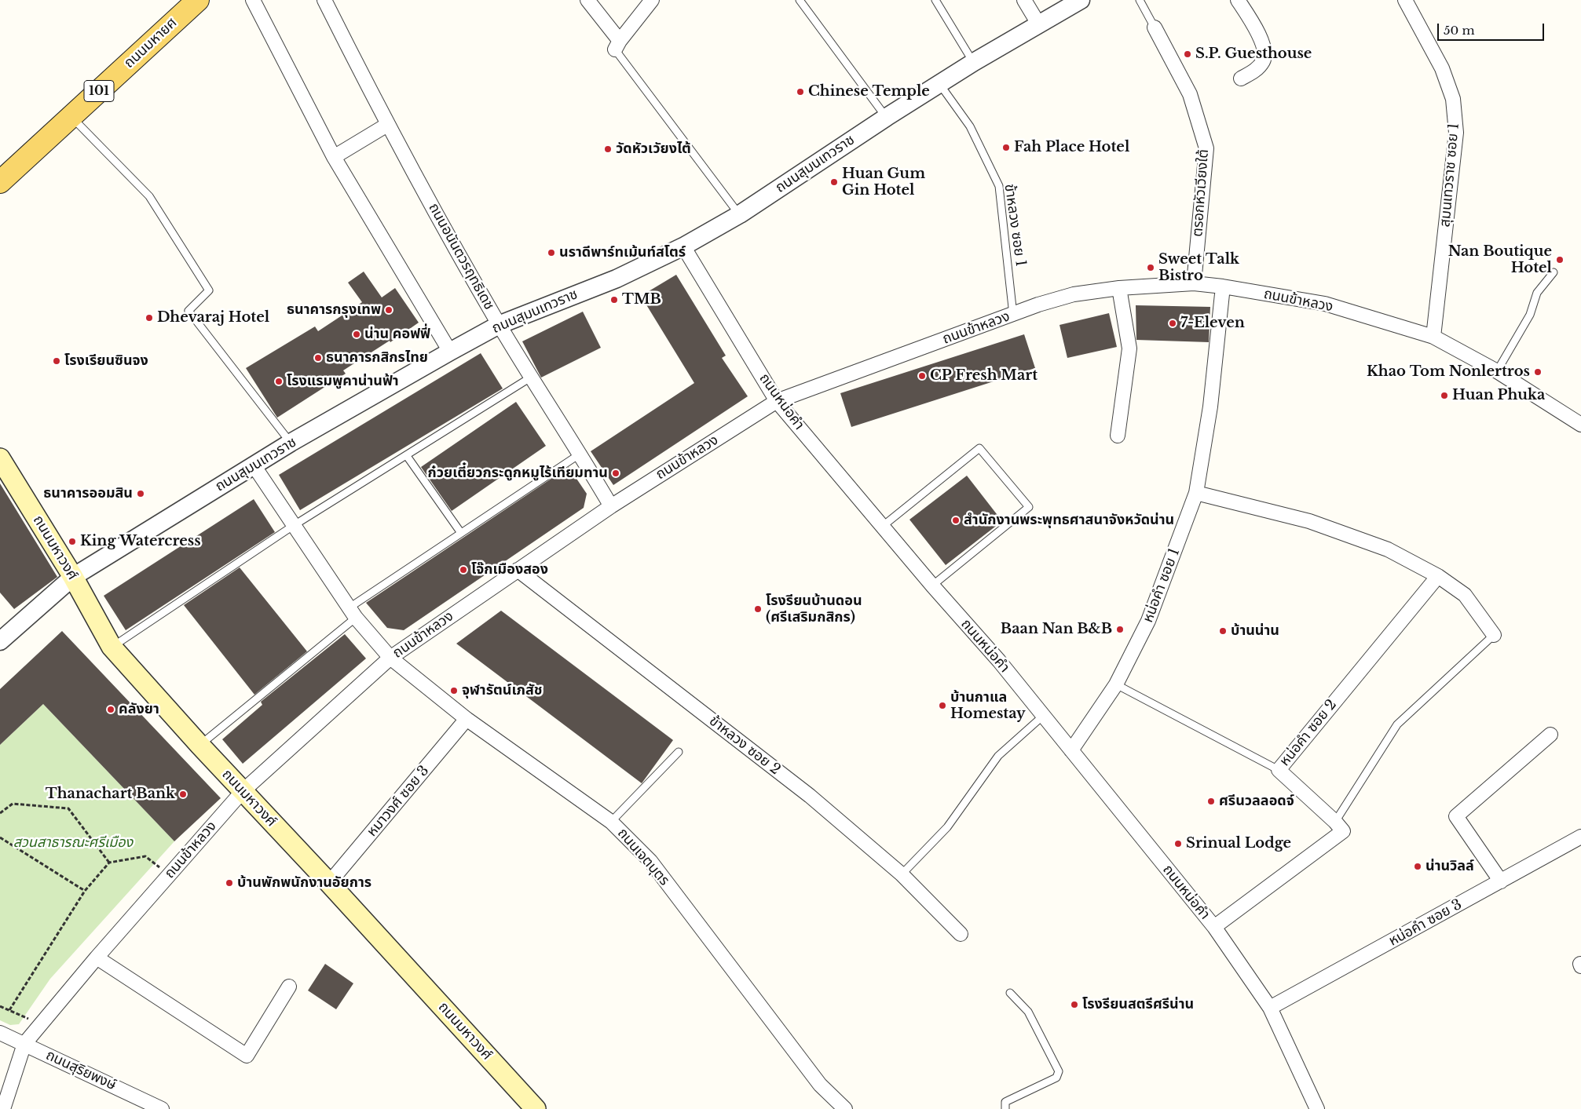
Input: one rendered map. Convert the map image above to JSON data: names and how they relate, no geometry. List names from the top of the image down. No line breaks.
{"streets":{"main road":["ถนนมหายศ","101","ถนนมหาวงศ์"],"street":["ถนนสุมนเทวราช","สุมนเทวราช ซอย 1","ตรอกหัวเวียงใต้","ถนนอนันตวรฤทธิเดช","ถนนข้าหลวง","ถนนหน่อคำ","หน่อคำ ซอย 1","หน่อคำ ซอย 2","ข้าหลวง ซอย 2","หมาวงศ์ ซอย 3","ถนนเจตบุตร","หน่อคำ ซอย 3","ถนนสุริยพงษ์"],"lane":["ข้าหลวง ซอย 1"]},"crossings":[["ถนนสุมนเทวราช","ข้าหลวง ซอย 1"],["ถนนสุมนเทวราช","ถนนอนันตวรฤทธิเดช"],["ถนนสุมนเทวราช","ถนนหน่อคำ"],["ถนนสุมนเทวราช","ถนนมหาวงศ์"],["ถนนสุมนเทวราช","ถนนเจตบุตร"],["สุมนเทวราช ซอย 1","ถนนข้าหลวง"],["ตรอกหัวเวียงใต้","ถนนข้าหลวง"],["ข้าหลวง ซอย 1","ถนนข้าหลวง"],["ถนนอนันตวรฤทธิเดช","ถนนข้าหลวง"],["ถนนข้าหลวง","ถนนหน่อคำ"],["ถนนข้าหลวง","ถนนมหาวงศ์"],["ถนนข้าหลวง","หน่อคำ ซอย 1"],["ถนนข้าหลวง","ข้าหลวง ซอย 2"],["ถนนข้าหลวง","ถนนเจตบุตร"],["ถนนข้าหลวง","ถนนสุริยพงษ์"],["ถนนหน่อคำ","หน่อคำ ซอย 1"],["ถนนหน่อคำ","หน่อคำ ซอย 3"],["ถนนมหาวงศ์","หมาวงศ์ ซอย 3"],["หมาวงศ์ ซอย 3","ถนนเจตบุตร"]],"parks":["สวนสาธารณะศรีเมือง"],"places":["S.P. Guesthouse","Chinese Temple","Fah Place Hotel","วัดหัวเวัยงไต้","Huan Gum Gin Hotel","นราดีพาร์ทเม้นท์สโตร์","Nan Boutique Hotel","Sweet Talk Bistro","TMB","ธนาคารกรุงเทพ","Dhevaraj Hotel","7-Eleven","น่าน คอฟฟี่","ธนาคารกสิกรไทย","โรงเรียนซินจง","Khao Tom Nonlertros","CP Fresh Mart","โรงแรมพูคาน่านฟ้า","Huan Phuka","ก๋วยเตี๋ยวกระดูกหมูไร้เทียมทาน","ธนาคารออมสิน","สำนักงานพระพุทธศาสนาจังหวัดน่าน","King Watercress","โจ๊กเมืองสอง","โรงรียนบ้านดอน (ศรีเสริมกสิกร)","Baan Nan B&B","บ้านน่าน","จุฬารัตน์เภสัช","บ้านกาแล Homestay","คลังยา","Thanachart Bank","ศรีนวลลอดจ์","Srinual Lodge","น่านวิลล์","บ้านพักพนักงานอัยการ","โรงรียนสตรีศรีน่าน"],"scale_bar":"50 m"}
